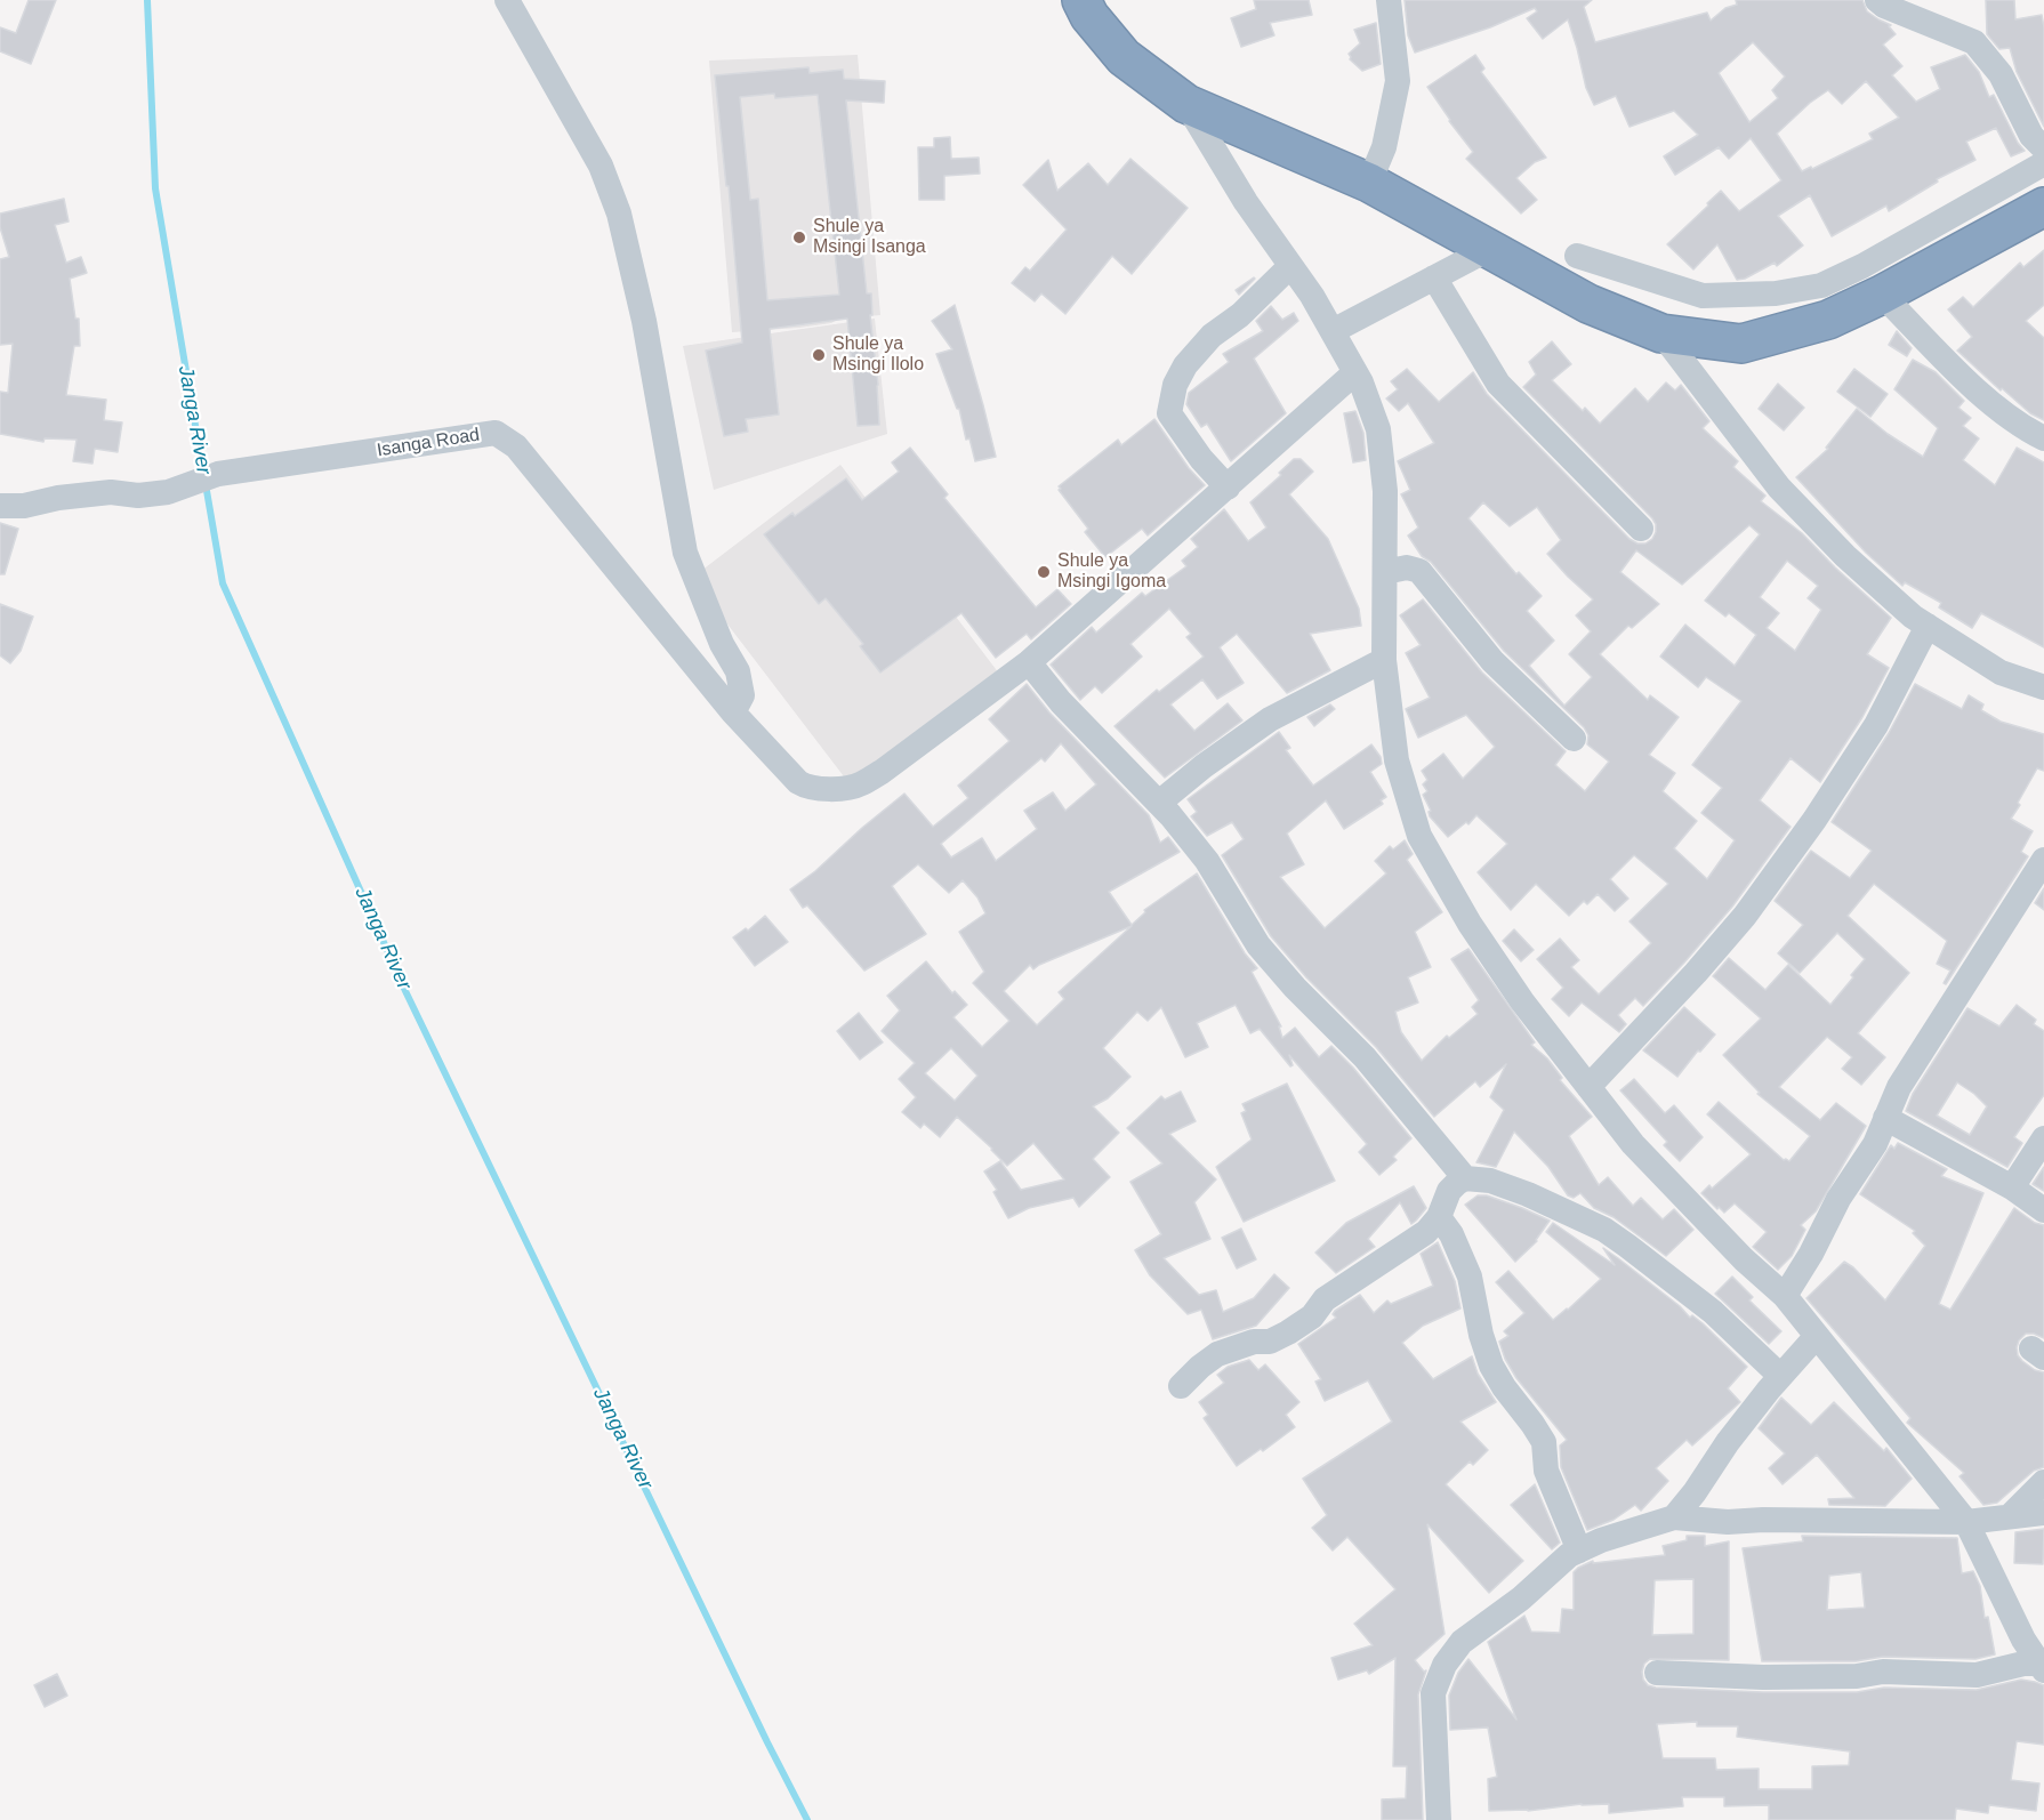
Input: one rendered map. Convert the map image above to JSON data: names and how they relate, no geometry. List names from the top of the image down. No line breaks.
{"streets":{"street":["Isanga Road"]},"water":["Janga River"],"places":["Shule ya Msingi Isanga","Shule ya Msingi Ilolo","Shule ya Msingi Igoma"]}
